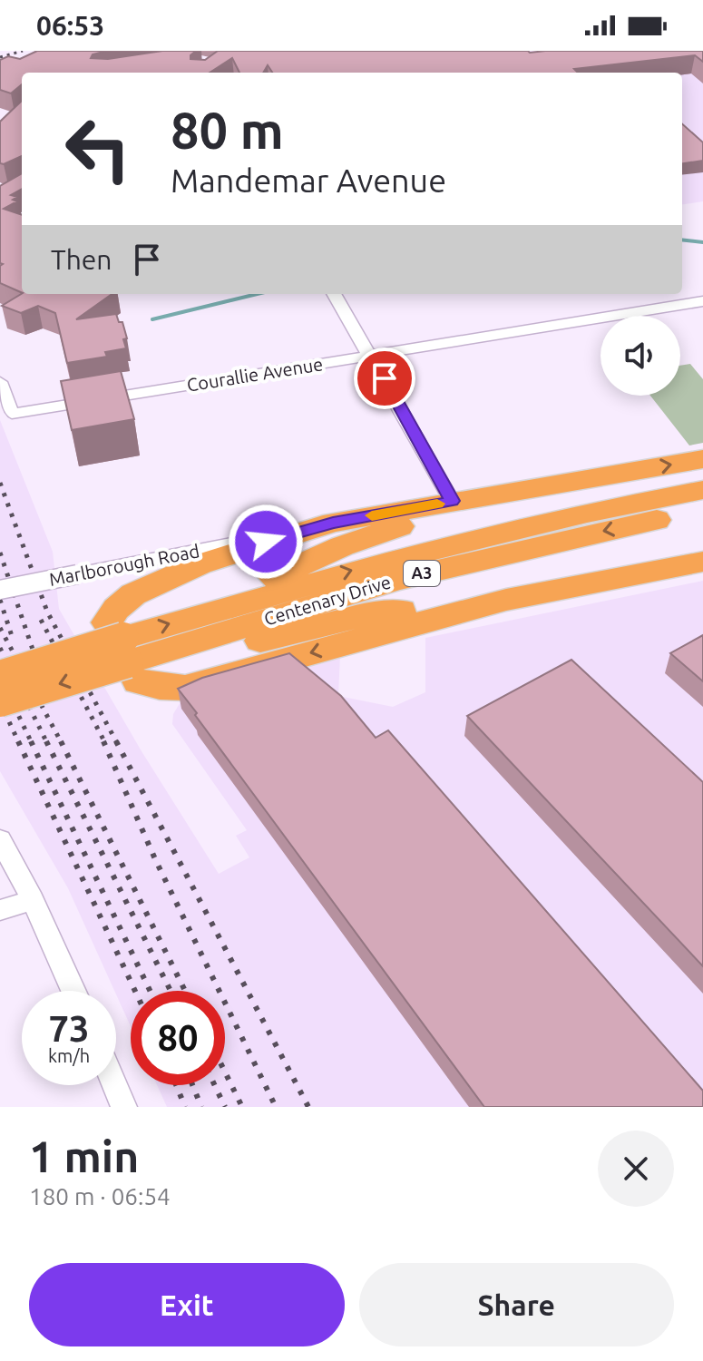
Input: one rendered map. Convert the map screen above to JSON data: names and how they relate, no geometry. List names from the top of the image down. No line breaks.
{"streets":{"highway":["A3","Centenary Drive"],"street":["Courallie Avenue","Marlborough Road"]},"page":{"status":"06:53","turn":["80 m","Mandemar Avenue"],"then":"Then","speed":"73 km/h","limit":"80","heading":["1 min","180 m · 06:54"],"buttons":["Exit","Share"]}}
